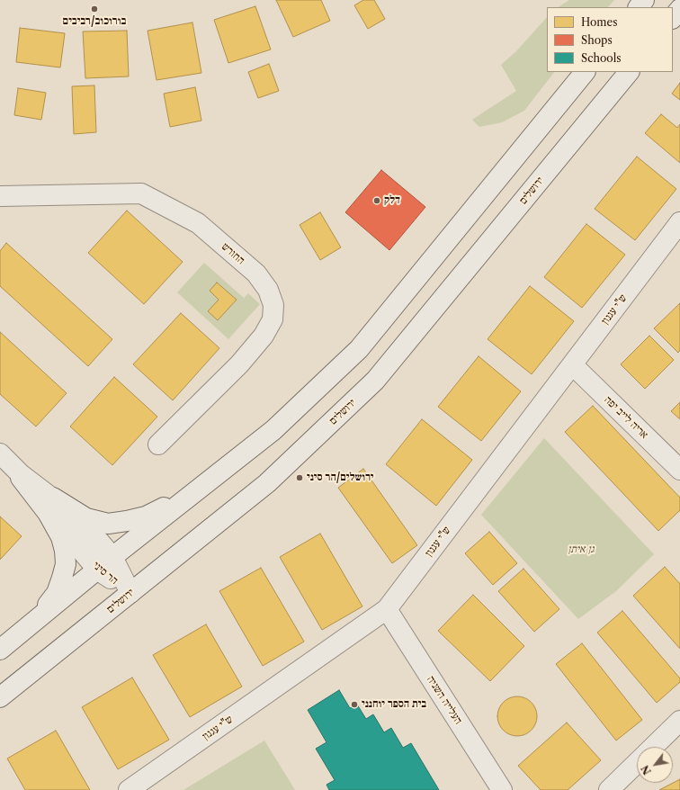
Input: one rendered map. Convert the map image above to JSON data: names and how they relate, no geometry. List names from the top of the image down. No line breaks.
{"streets":{"street":["ירושלים","החורש","ש\"י עגנון","אריה לייב יפה","הר סיני","העלייה השניה"]},"crossings":[["ירושלים","הר סיני"],["ש\"י עגנון","אריה לייב יפה"],["ש\"י עגנון","העלייה השניה"]],"parks":["גן איתן"],"places":["בורוכוב/רביבים","דלק","ירושלים/הר סיני","בית הספר יוחנני"],"legend":["Homes","Shops","Schools"],"north":"bottom left"}
